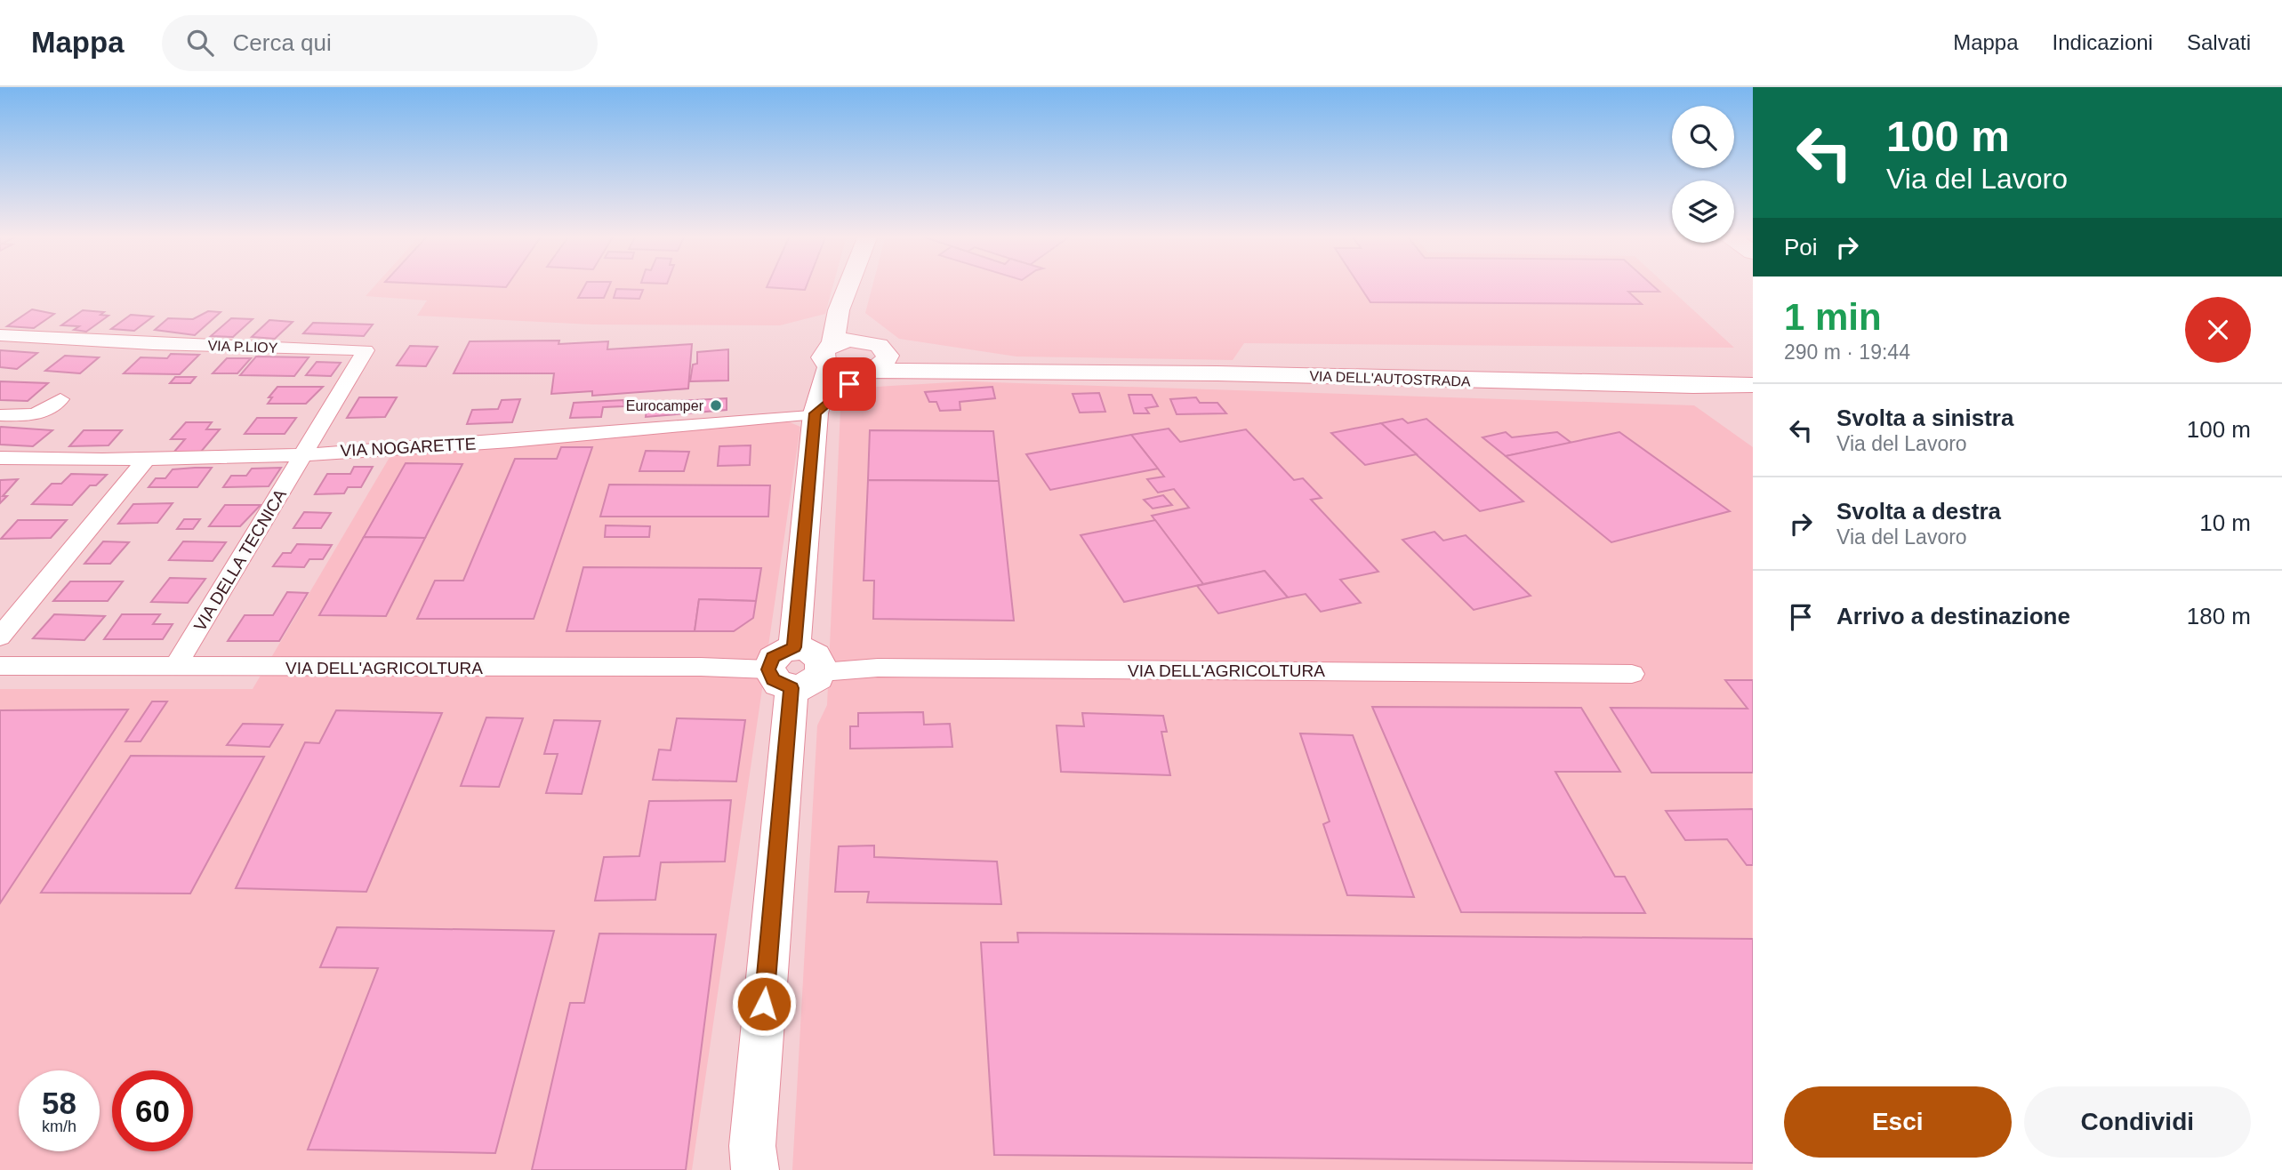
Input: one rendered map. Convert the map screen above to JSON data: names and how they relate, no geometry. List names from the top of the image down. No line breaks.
{"streets":{"main road":["VIA DELL'AUTOSTRADA"],"street":["VIA P.LIOY","VIA NOGARETTE","VIA DELLA TECNICA","VIA DELL'AGRICOLTURA"]},"crossings":[["VIA P.LIOY","VIA NOGARETTE"],["VIA P.LIOY","VIA DELLA TECNICA"],["VIA NOGARETTE","VIA DELLA TECNICA"],["VIA DELLA TECNICA","VIA DELL'AGRICOLTURA"]],"places":["Eurocamper"],"page":{"header":"Mappa","search":"Cerca qui","nav":["Mappa","Indicazioni","Salvati"],"turn":["100 m","Via del Lavoro"],"then":"Poi","heading":["1 min","290 m · 19:44"],"list":[{"name":"Svolta a sinistra","note":"Via del Lavoro","value":"100 m"},{"name":"Svolta a destra","note":"Via del Lavoro","value":"10 m"},{"name":"Arrivo a destinazione","value":"180 m"}],"speed":"58 km/h","limit":"60","buttons":["Esci","Condividi"]}}
